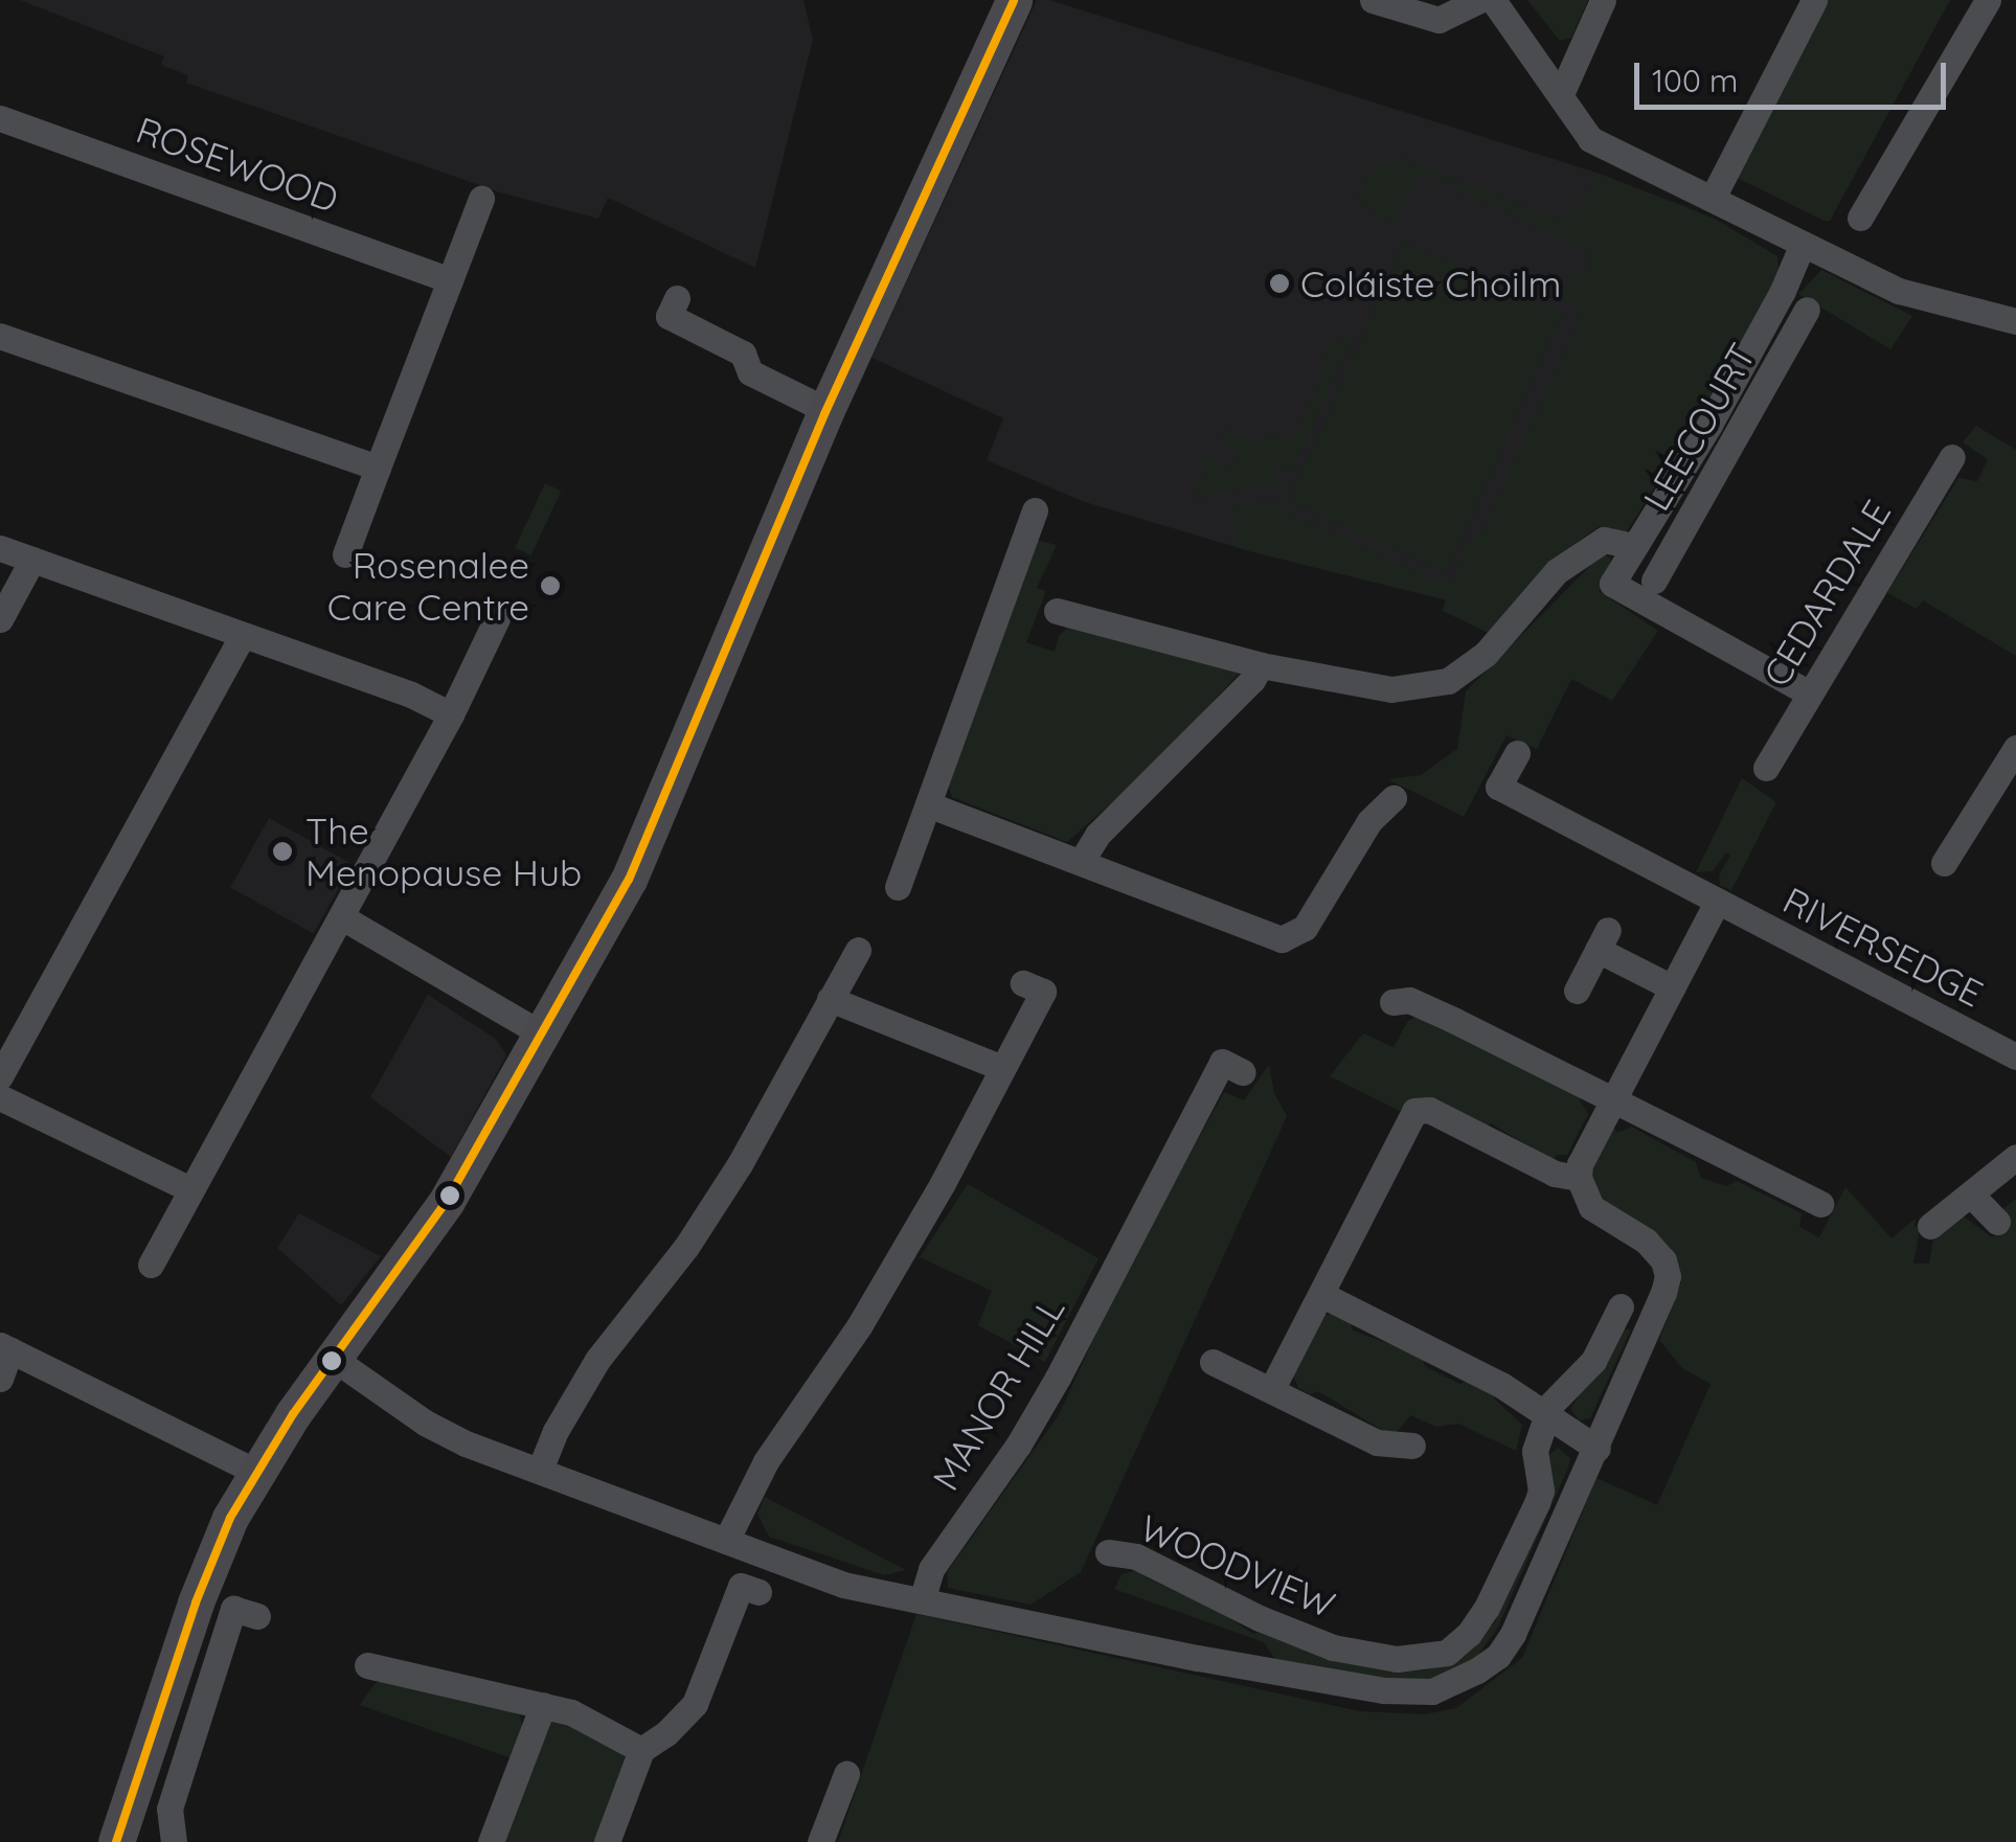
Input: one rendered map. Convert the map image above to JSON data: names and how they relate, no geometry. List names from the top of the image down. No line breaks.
{"streets":{"street":["ROSEWOOD","LEECOURT","CEDARDALE","RIVERSEDGE","MANOR HILL","WOODVIEW"]},"places":["Coláiste Choilm","Rosenalee Care Centre","The Menopause Hub"],"scale_bar":"100 m"}
